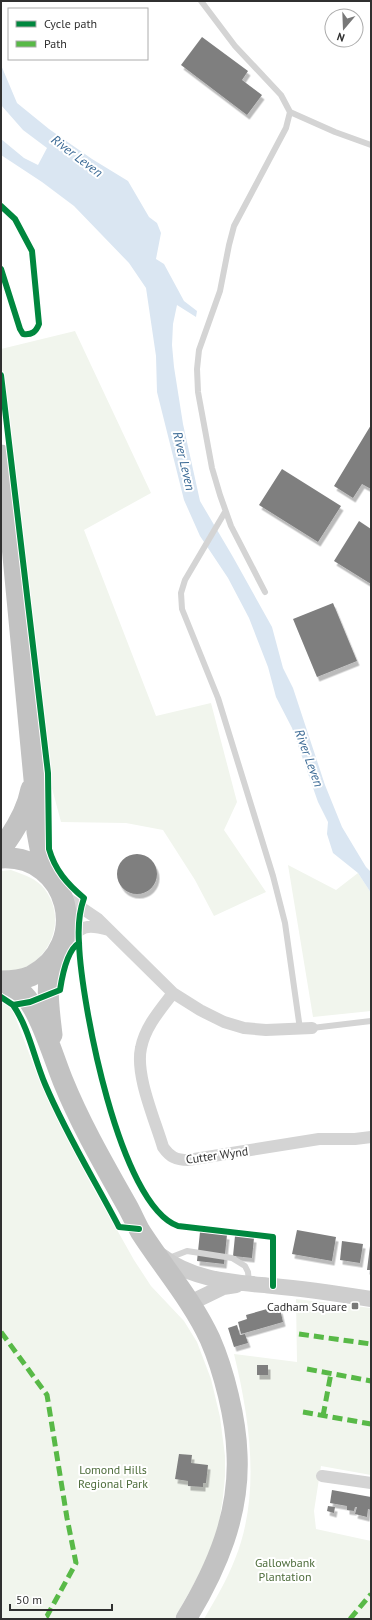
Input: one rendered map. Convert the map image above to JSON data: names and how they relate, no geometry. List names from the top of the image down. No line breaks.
{"streets":{"street":["Cutter Wynd"]},"water":["River Leven"],"parks":["Lomond Hills Regional Park","Gallowbank Plantation"],"places":{"transit":["Cadham Square"]},"legend":["Cycle path","Path"],"scale_bar":"50 m","north":"bottom"}
